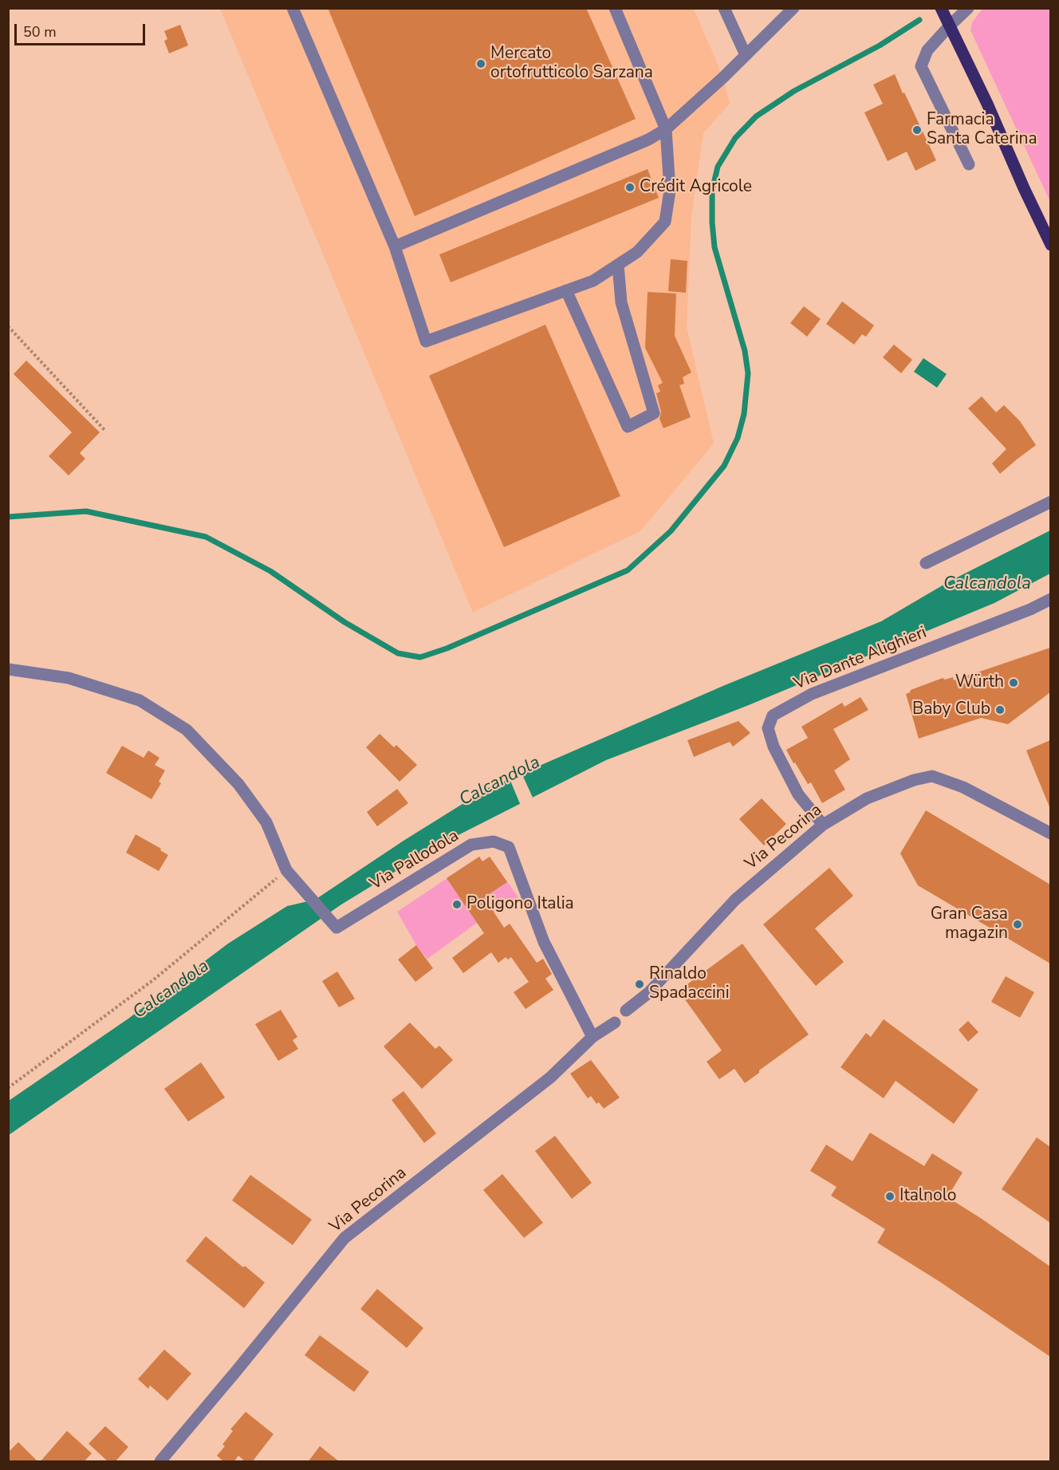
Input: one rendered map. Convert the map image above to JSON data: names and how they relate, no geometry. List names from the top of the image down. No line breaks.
{"streets":{"street":["Via Dante Alighieri","Via Pecorina","Via Pallodola"]},"crossings":[["Via Dante Alighieri","Via Pecorina"],["Via Pecorina","Via Pallodola"]],"water":["Calcandola"],"places":["Mercato ortofrutticolo Sarzana","Farmacia Santa Caterina","Crédit Agricole","Würth","Baby Club","Poligono Italia","Gran Casa magazin","Rinaldo Spadaccini","Italnolo"],"scale_bar":"50 m"}
